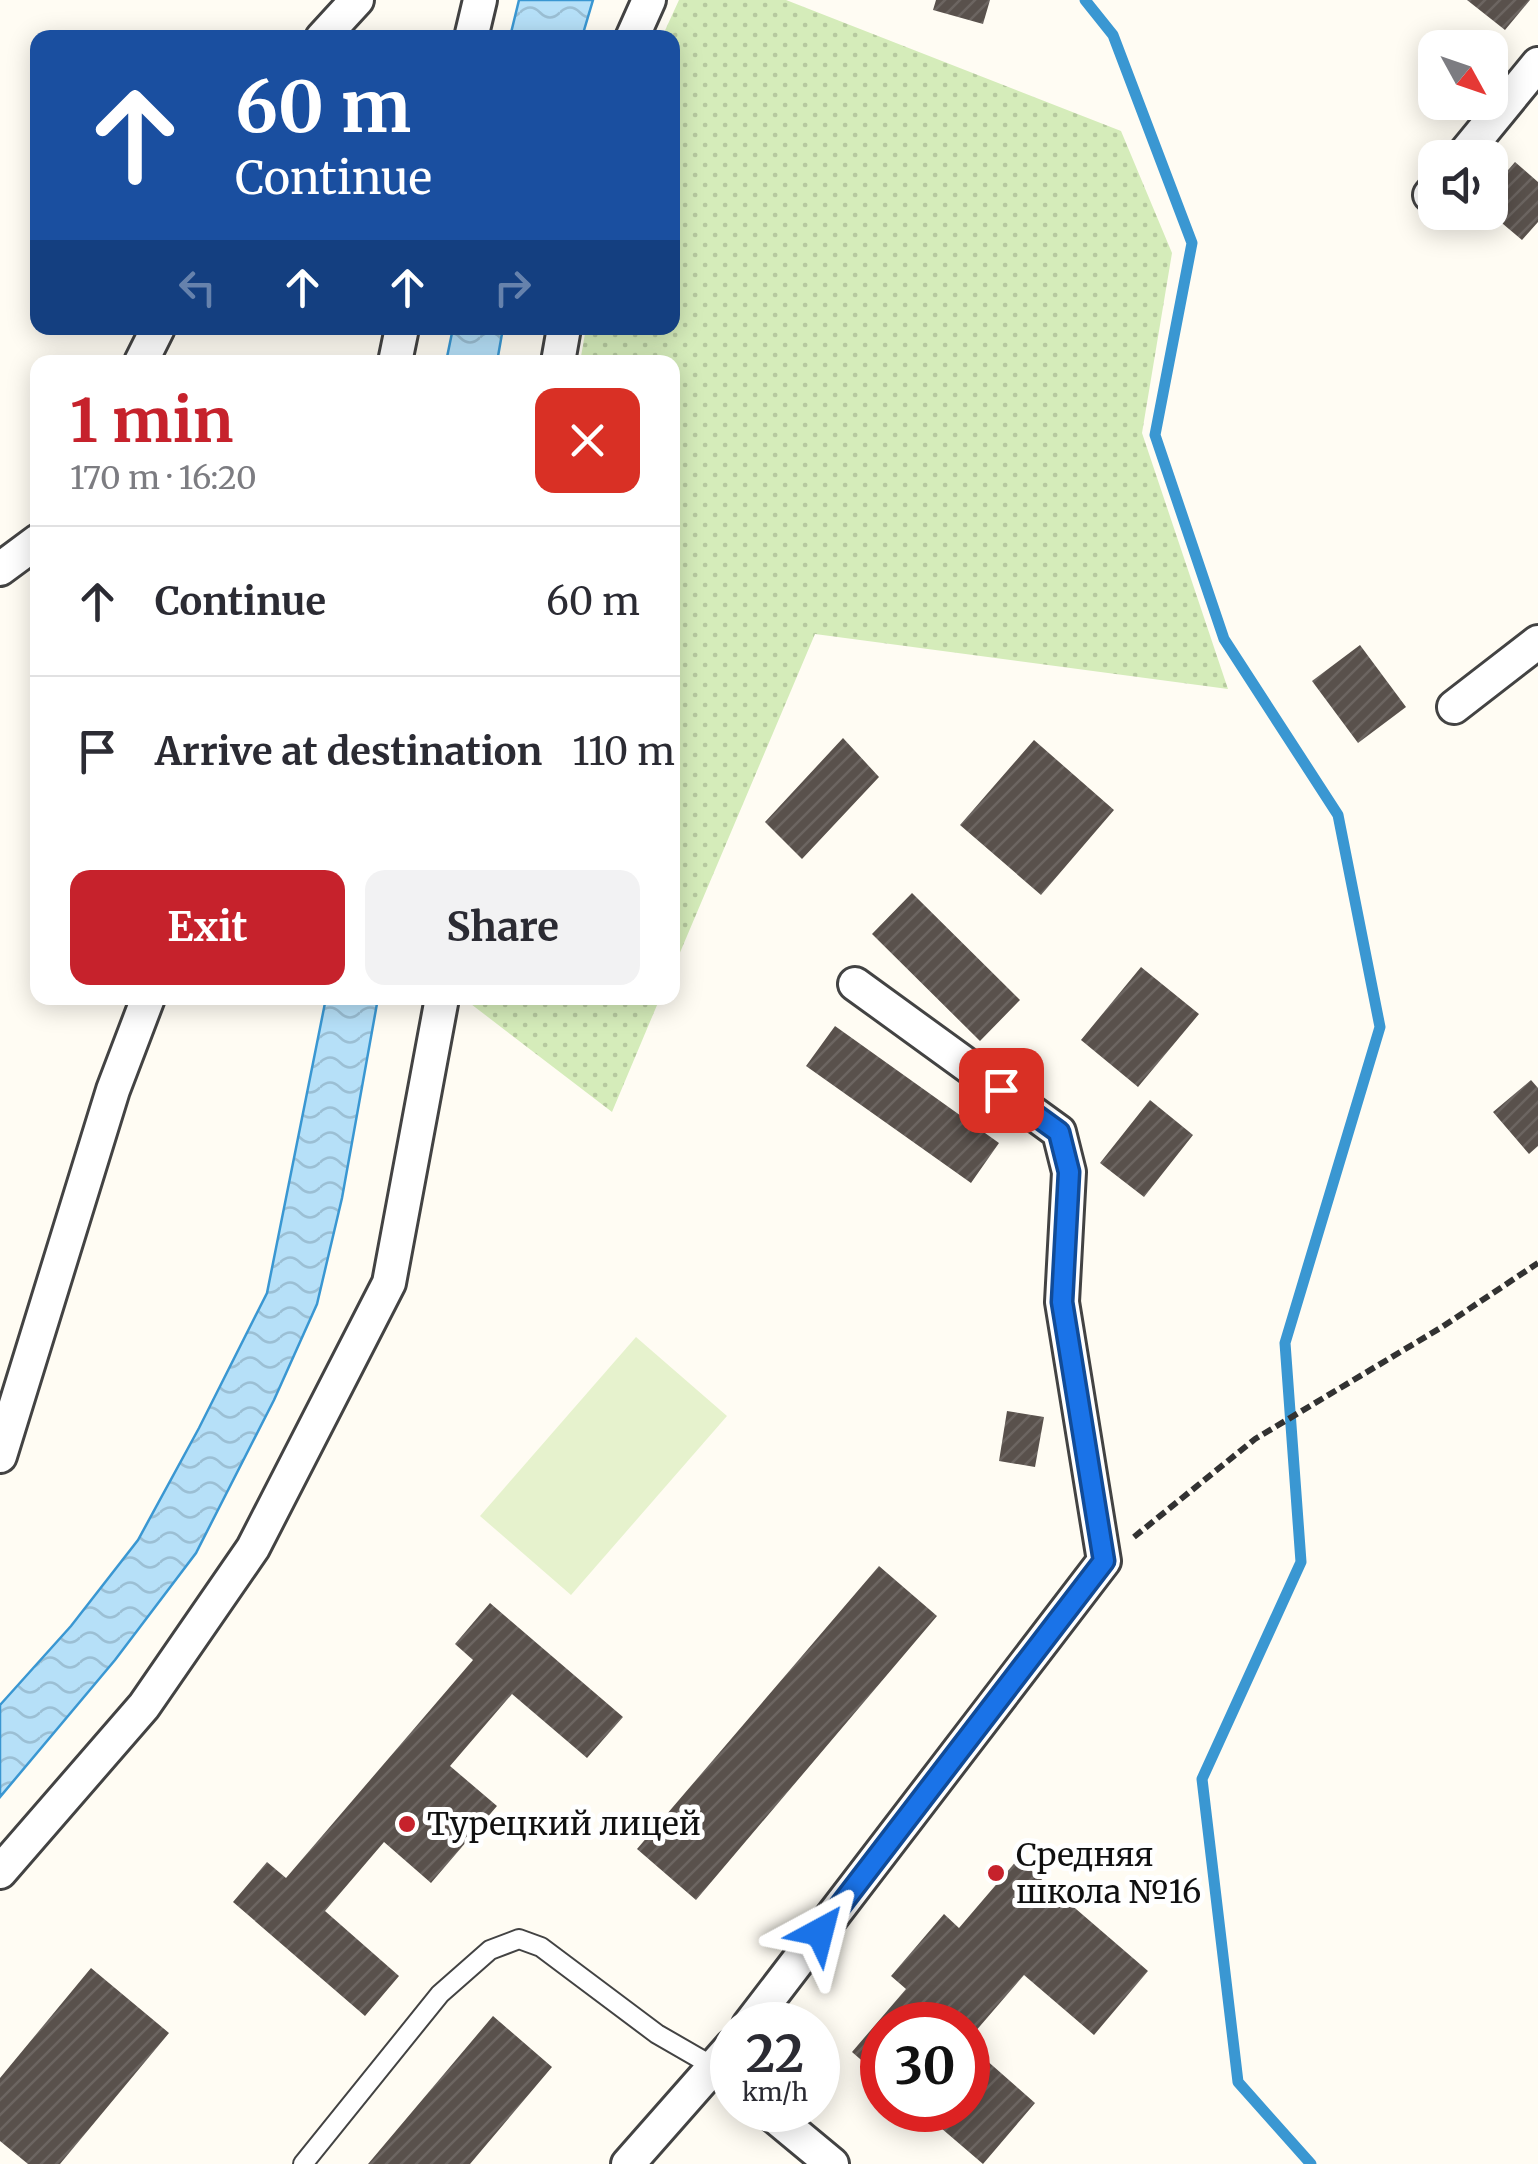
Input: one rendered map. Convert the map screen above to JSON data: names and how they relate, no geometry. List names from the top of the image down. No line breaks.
{"places":["Турецкий лицей","Средняя школа №16"],"north":"bottom right","page":{"turn":["60 m","Continue"],"heading":["1 min","170 m · 16:20"],"list":[{"name":"Continue","value":"60 m"},{"name":"Arrive at destination","value":"110 m"}],"buttons":["Exit","Share"],"speed":"22 km/h","limit":"30"}}
